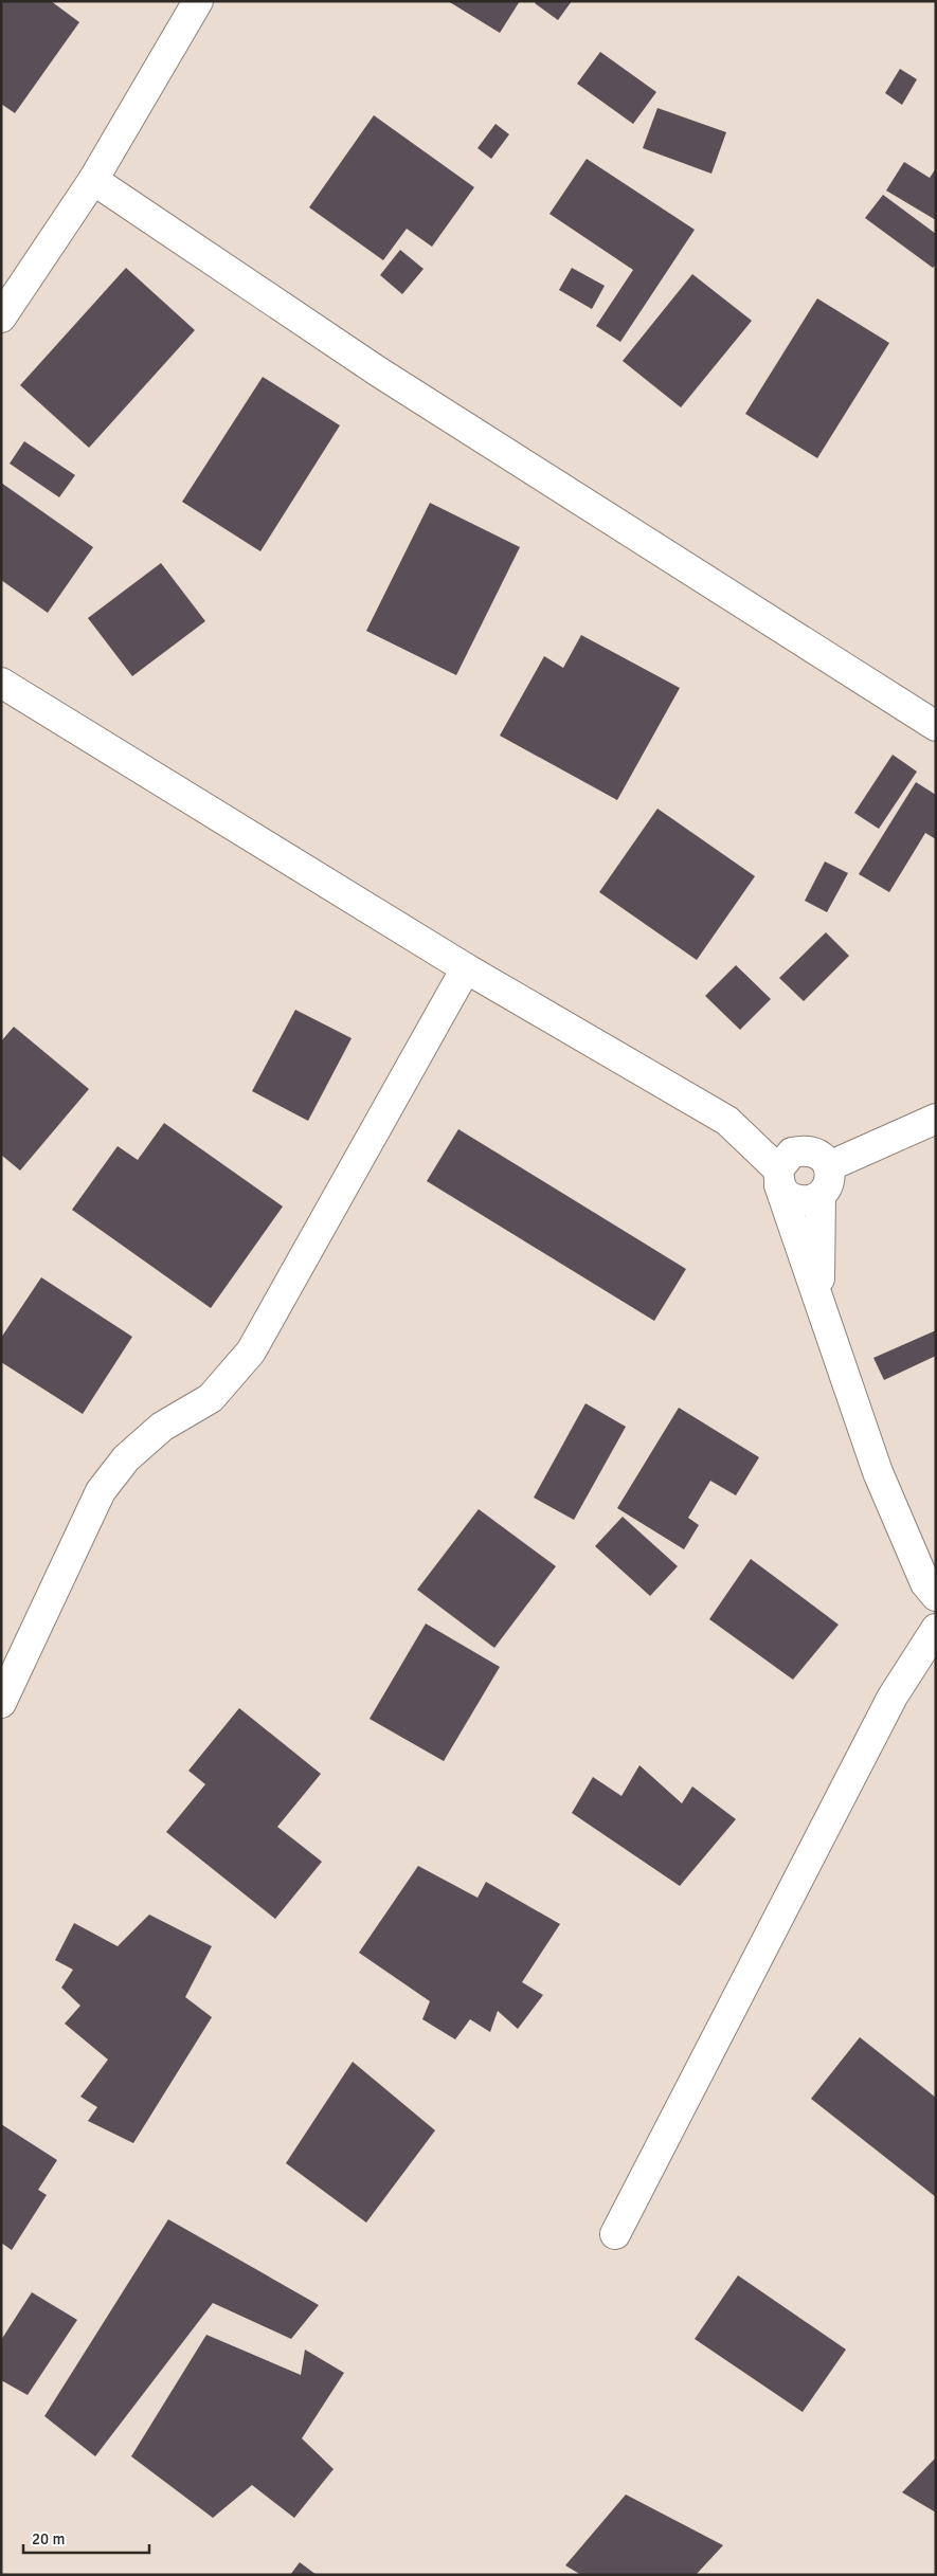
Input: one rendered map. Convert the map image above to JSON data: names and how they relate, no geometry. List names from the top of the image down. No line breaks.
{"scale_bar":"20 m"}
